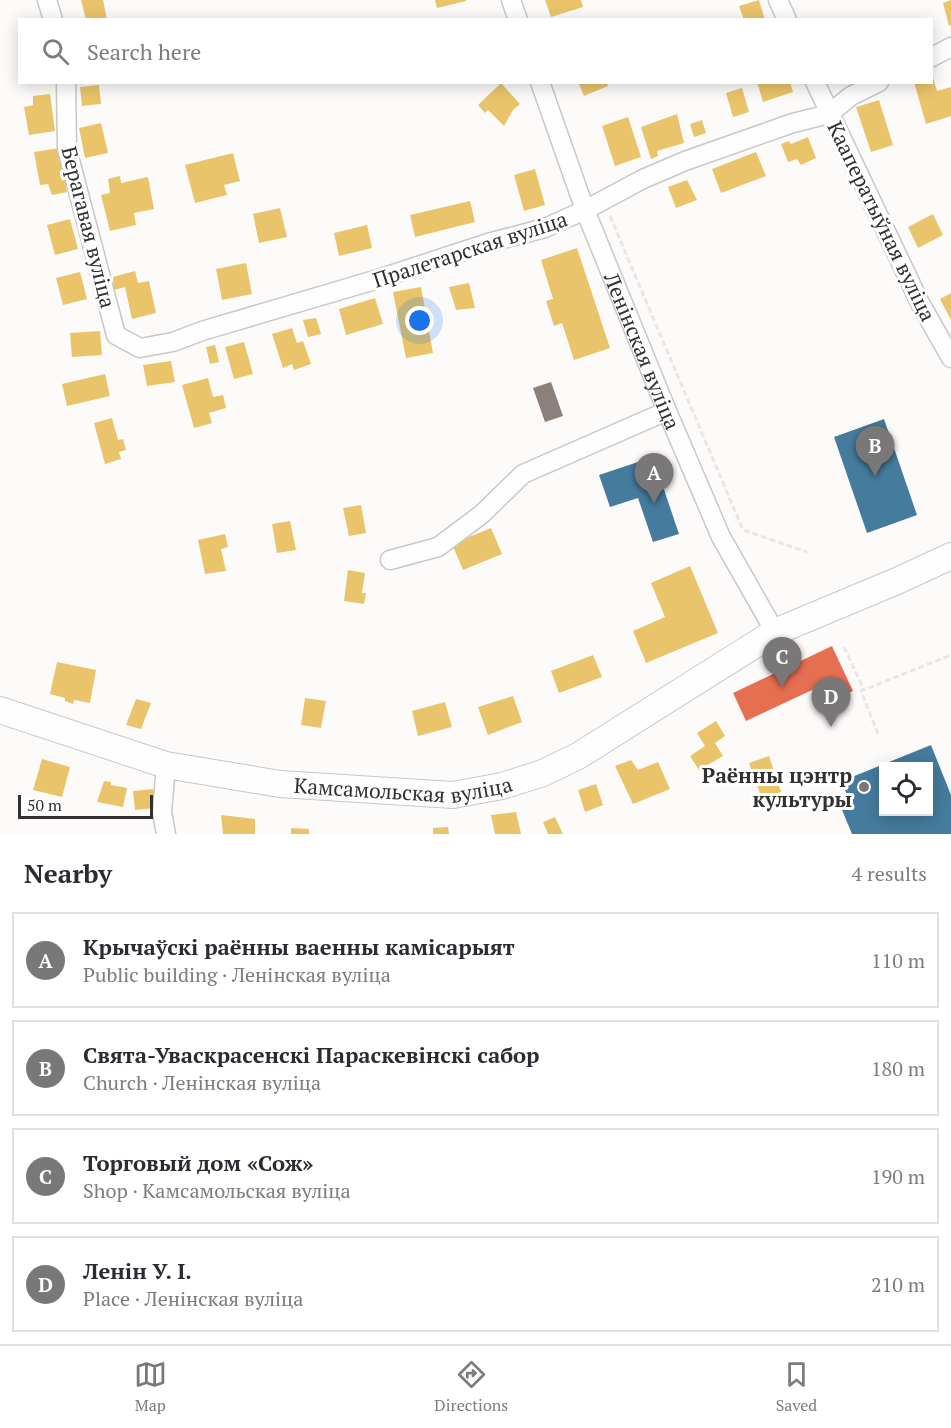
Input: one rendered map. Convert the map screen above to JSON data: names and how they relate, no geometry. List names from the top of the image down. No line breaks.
{"streets":{"main road":["Камсамольская вуліца"],"street":["Кааператыўная вуліца","Берагавая вуліца","Пралетарская вуліца","Ленінская вуліца"]},"crossings":[["Кааператыўная вуліца","Пралетарская вуліца"],["Берагавая вуліца","Пралетарская вуліца"],["Пралетарская вуліца","Ленінская вуліца"],["Ленінская вуліца","Камсамольская вуліца"]],"places":["Раённы цэнтр культуры"],"scale_bar":"50 m","page":{"search":"Search here","pins":["B","A","C","D"],"scale":"50 m","heading":["Nearby","4 results"],"list":[{"mark":"A","name":"Крычаўскі раённы ваенны камісарыят","note":"Public building · Ленінская вуліца","value":"110 m"},{"mark":"B","name":"Свята-Уваскрасенскі Параскевінскі сабор","note":"Church · Ленінская вуліца","value":"180 m"},{"mark":"C","name":"Торговый дом «Сож»","note":"Shop · Камсамольская вуліца","value":"190 m"},{"mark":"D","name":"Ленін У. І.","note":"Place · Ленінская вуліца","value":"210 m"}],"nav":["Map","Directions","Saved"]}}
